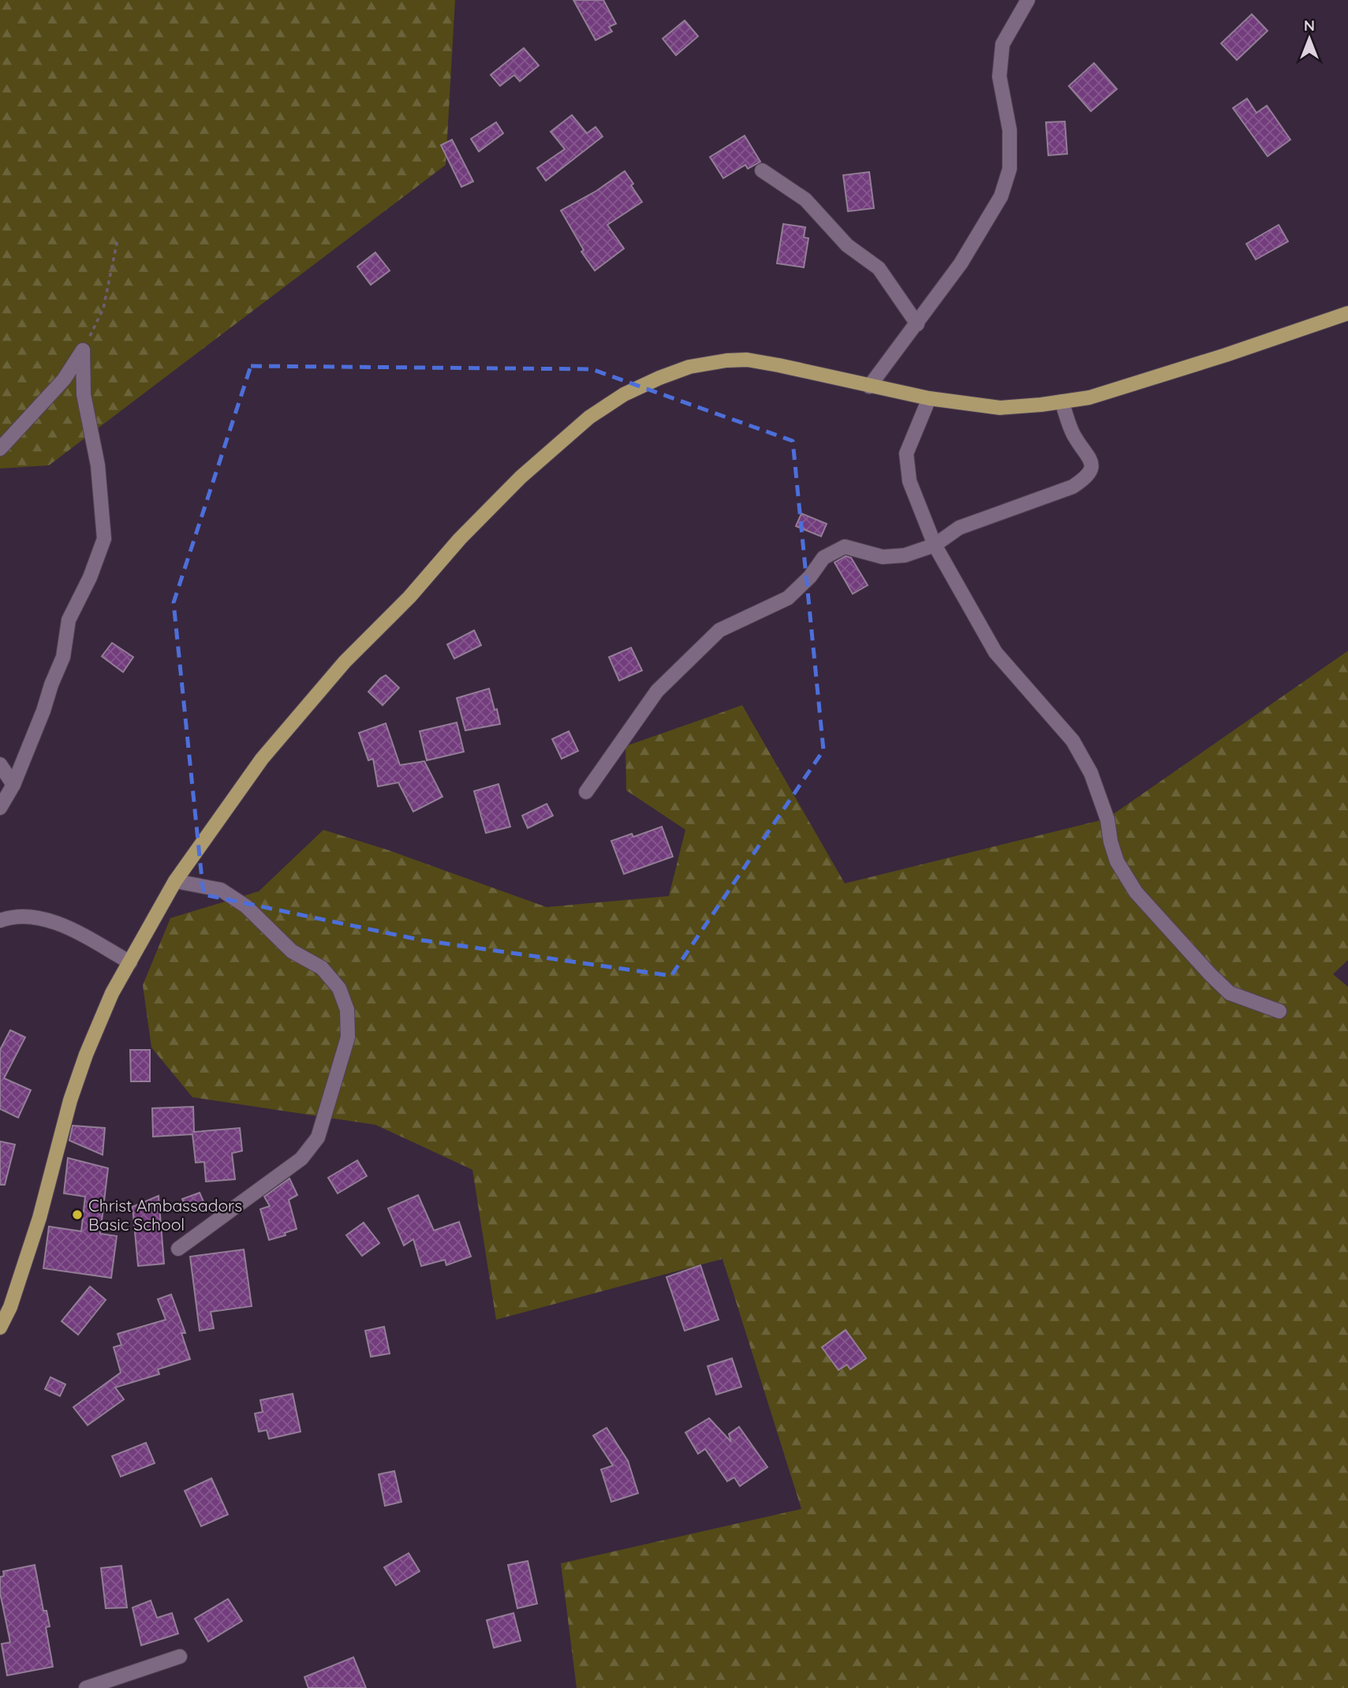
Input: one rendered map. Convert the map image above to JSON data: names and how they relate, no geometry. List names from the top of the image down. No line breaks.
{"places":["Christ Ambassadors Basic School"],"north":"top"}
